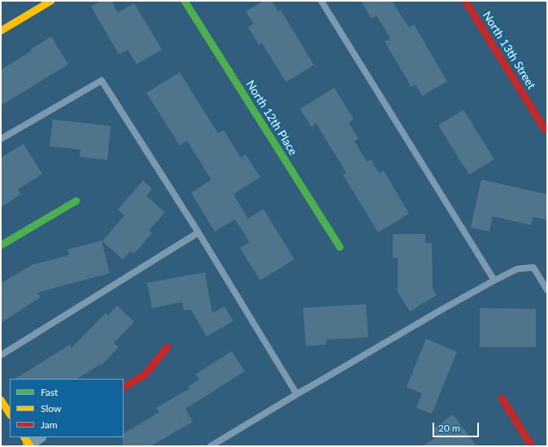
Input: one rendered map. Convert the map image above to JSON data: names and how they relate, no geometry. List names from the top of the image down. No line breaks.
{"streets":{"street":["North 13th Street","North 12th Place"]},"legend":["Fast","Slow","Jam"],"scale_bar":"20 m"}
